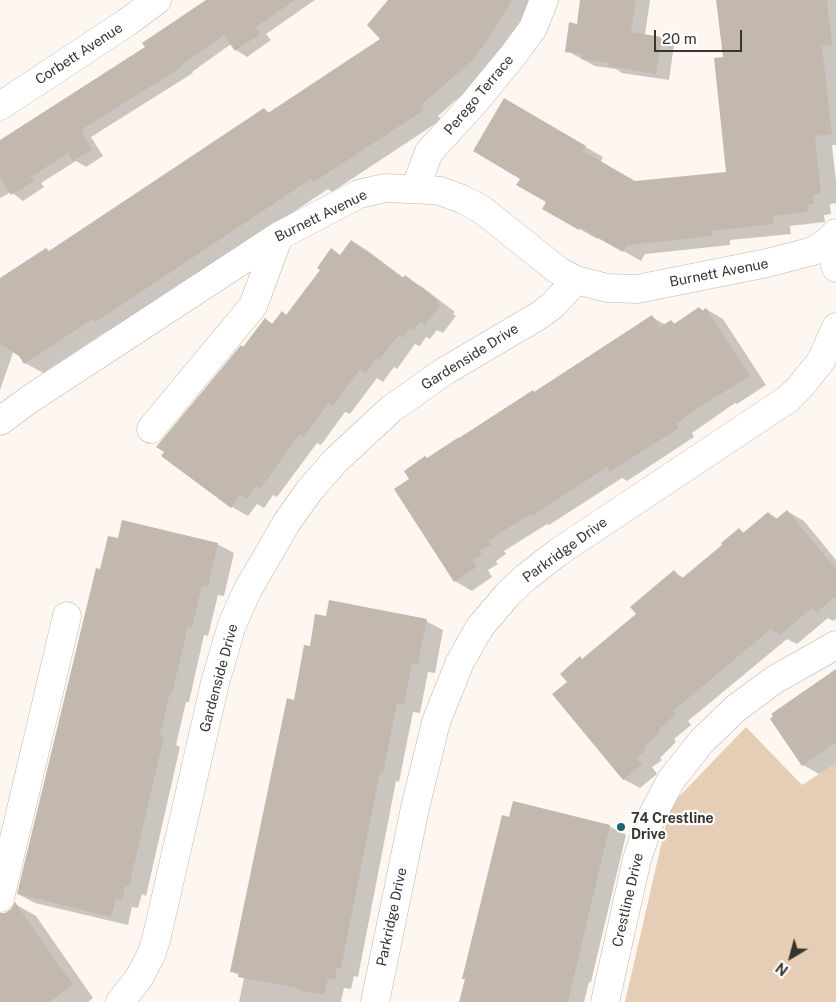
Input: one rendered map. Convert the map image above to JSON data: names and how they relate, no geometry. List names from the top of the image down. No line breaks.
{"streets":{"street":["Corbett Avenue","Perego Terrace","Burnett Avenue","Gardenside Drive","Parkridge Drive","Crestline Drive"]},"crossings":[["Perego Terrace","Burnett Avenue"],["Burnett Avenue","Gardenside Drive"]],"places":["74 Crestline Drive"],"scale_bar":"20 m","north":"bottom left"}
